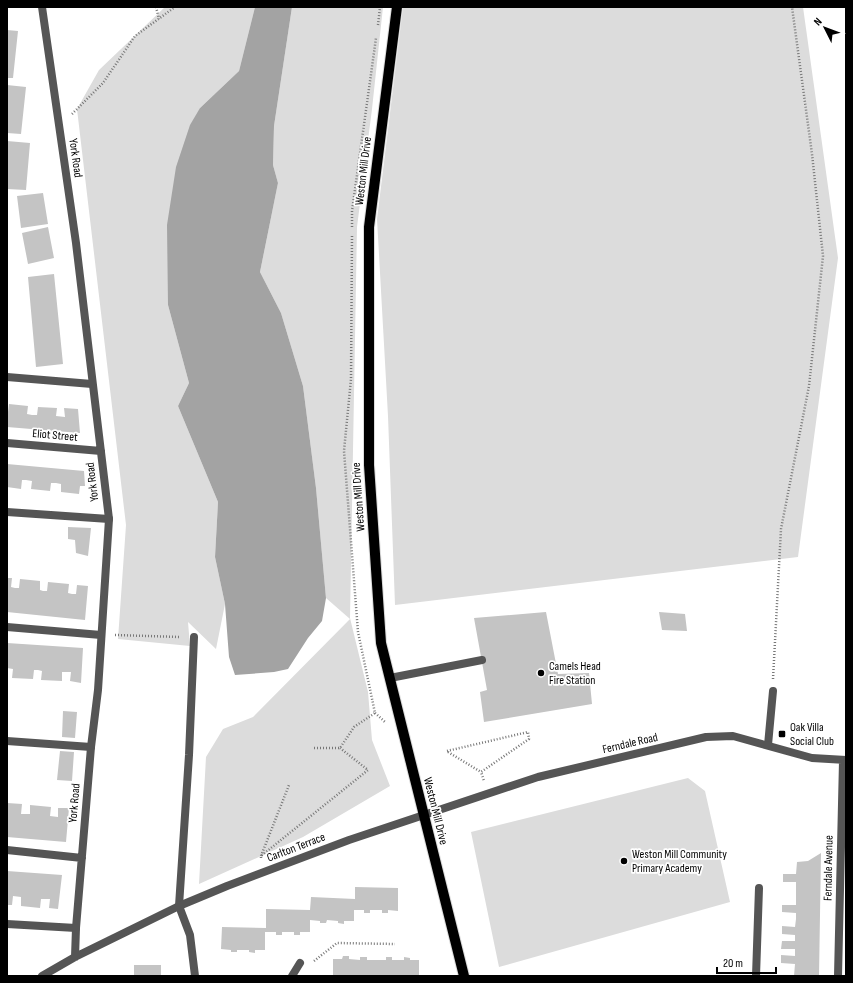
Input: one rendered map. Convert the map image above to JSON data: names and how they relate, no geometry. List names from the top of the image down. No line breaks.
{"streets":{"main road":["Weston Mill Drive"],"street":["York Road","Eliot Street","Ferndale Road","Carlton Terrace","Ferndale Avenue"]},"crossings":[["York Road","Eliot Street"],["York Road","Carlton Terrace"],["Weston Mill Drive","Ferndale Road"],["Weston Mill Drive","Carlton Terrace"],["Ferndale Road","Carlton Terrace"],["Ferndale Road","Ferndale Avenue"]],"places":{"other":["Camels Head Fire Station","Weston Mill Community Primary Academy"],"transit":["Oak Villa Social Club"]},"scale_bar":"20 m","north":"top left"}
